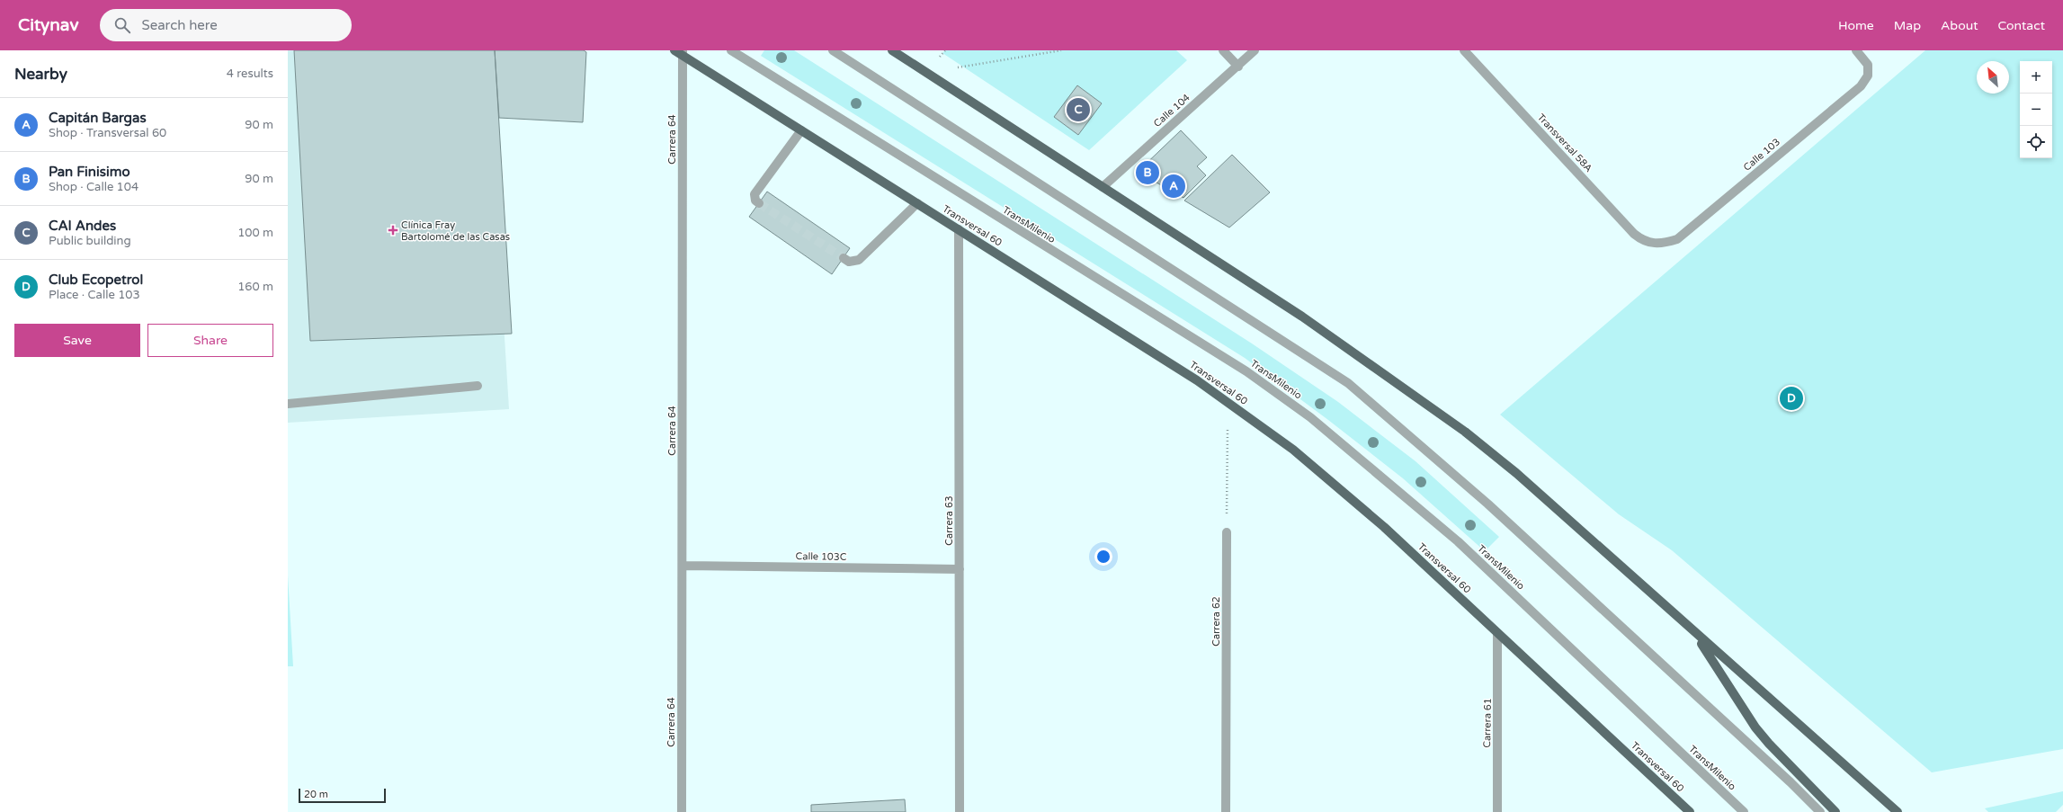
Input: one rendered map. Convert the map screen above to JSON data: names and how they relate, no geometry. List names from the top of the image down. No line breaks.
{"streets":{"main road":["Transversal 60"],"street":["Calle 104","Carrera 64","Transversal 58A","Calle 103","TransMilenio","Carrera 63","Calle 103C","Carrera 62","Carrera 61"]},"crossings":[["Carrera 64","Transversal 60"],["Carrera 64","Calle 103C"],["Transversal 58A","Calle 103"],["Transversal 60","Carrera 63"],["Transversal 60","Carrera 61"],["Carrera 63","Calle 103C"]],"places":{"health":["Clínica Fray Bartolomé de las Casas"]},"scale_bar":"20 m","north":"top left","page":{"header":"Citynav","search":"Search here","nav":["Home","Map","About","Contact"],"heading":["Nearby","4 results"],"map_buttons":["+","−"],"pins":["C","B","A","D"],"list":[{"mark":"A","name":"Capitán Bargas","note":"Shop · Transversal 60","value":"90 m"},{"mark":"B","name":"Pan Finisimo","note":"Shop · Calle 104","value":"90 m"},{"mark":"C","name":"CAI Andes","note":"Public building","value":"100 m"},{"mark":"D","name":"Club Ecopetrol","note":"Place · Calle 103","value":"160 m"}],"buttons":["Save","Share"],"scale":"20 m"}}
